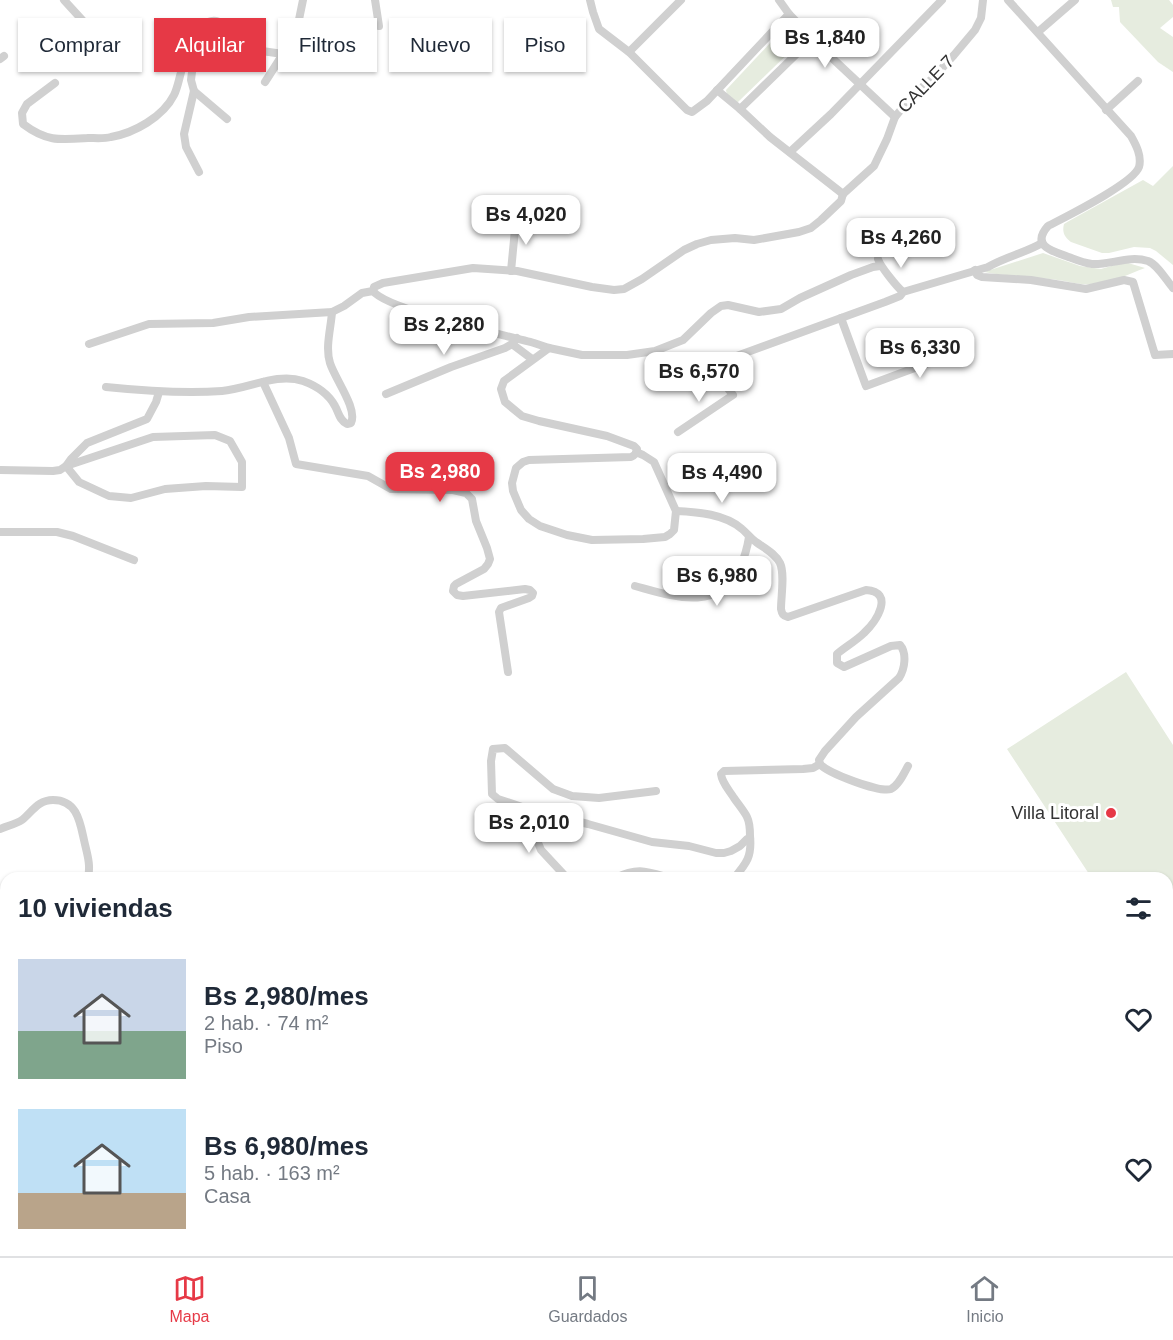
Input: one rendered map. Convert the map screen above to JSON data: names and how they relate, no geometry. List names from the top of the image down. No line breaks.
{"streets":{"street":["CALLE 7"]},"places":["Villa Litoral"],"page":{"price":["Bs 1,840","Bs 4,020","Bs 4,260","Bs 2,280","Bs 6,330","Bs 6,570","Bs 2,980","Bs 4,490","Bs 6,980","Bs 2,010"],"chip":["Comprar","Alquilar","Filtros","Nuevo","Piso"],"heading":"10 viviendas","list":[{"name":"Bs 2,980/mes","note":"2 hab. · 74 m² · Piso"},{"name":"Bs 6,980/mes","note":"5 hab. · 163 m² · Casa"}],"tabs":["Mapa","Guardados","Inicio"]}}
